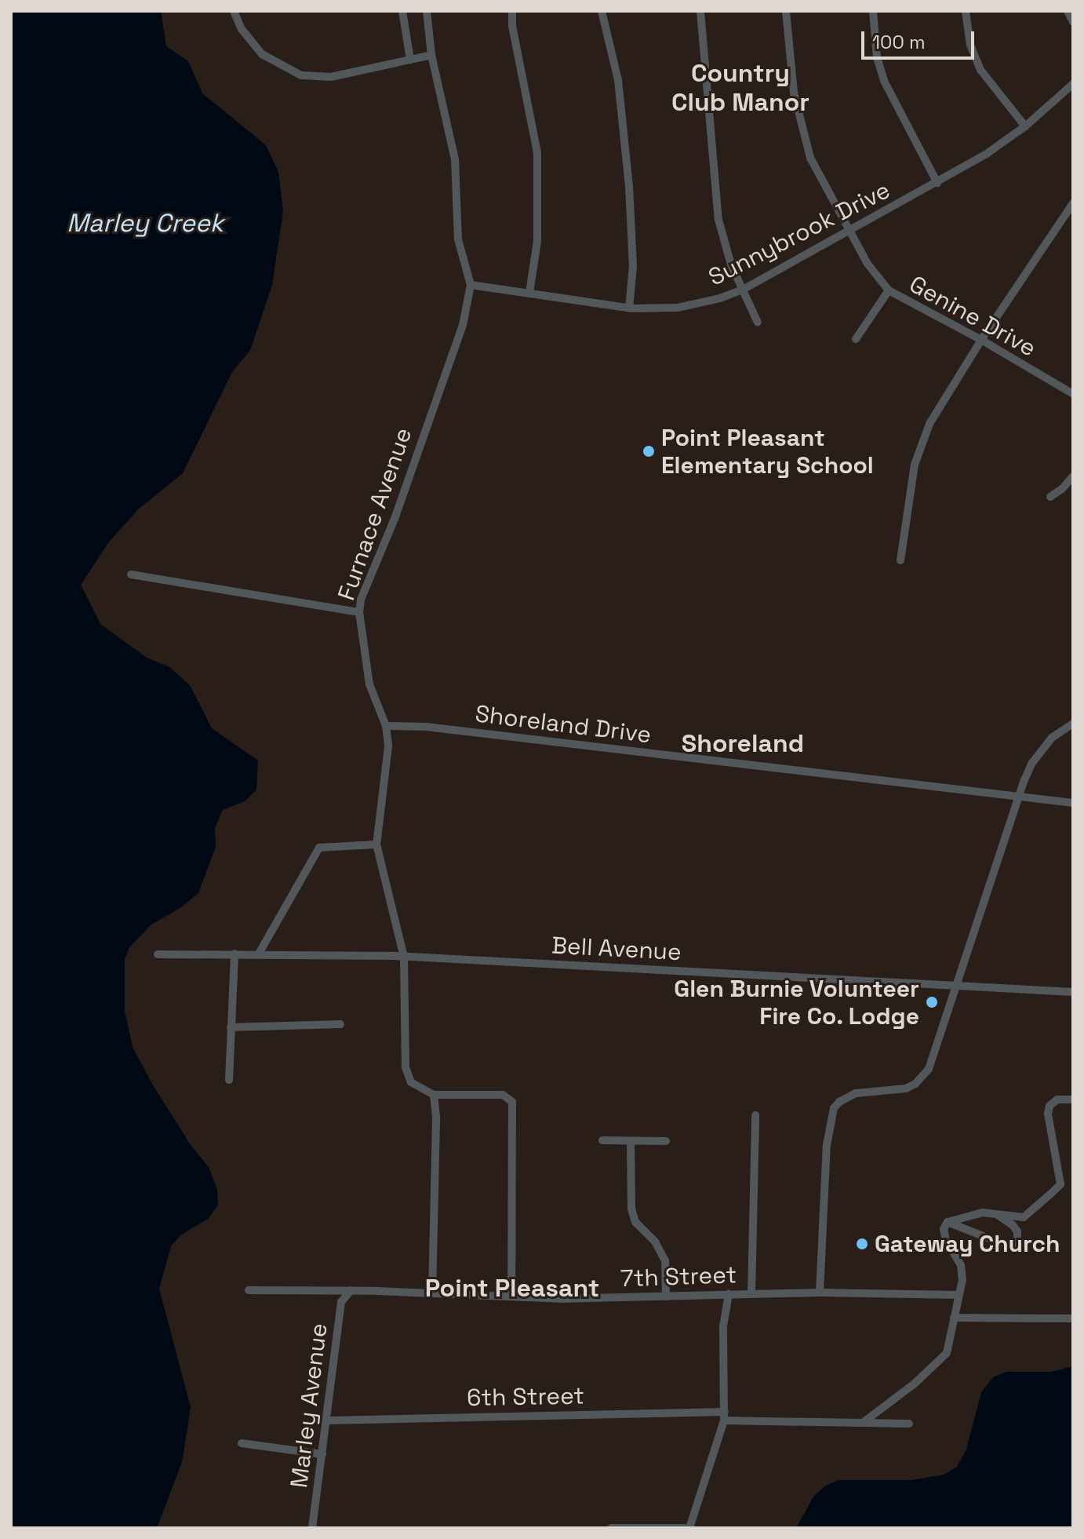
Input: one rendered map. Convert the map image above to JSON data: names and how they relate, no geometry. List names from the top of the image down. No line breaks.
{"streets":{"street":["Sunnybrook Drive","Genine Drive","Furnace Avenue","Shoreland Drive","Bell Avenue","7th Street","6th Street","Marley Avenue"]},"crossings":[["Sunnybrook Drive","Genine Drive"],["Sunnybrook Drive","Furnace Avenue"],["Furnace Avenue","Shoreland Drive"],["Furnace Avenue","Bell Avenue"],["7th Street","Marley Avenue"],["6th Street","Marley Avenue"]],"districts":["Country Club Manor","Shoreland","Point Pleasant"],"water":["Marley Creek"],"places":["Point Pleasant Elementary School","Glen Burnie Volunteer Fire Co. Lodge","Gateway Church"],"scale_bar":"100 m"}
